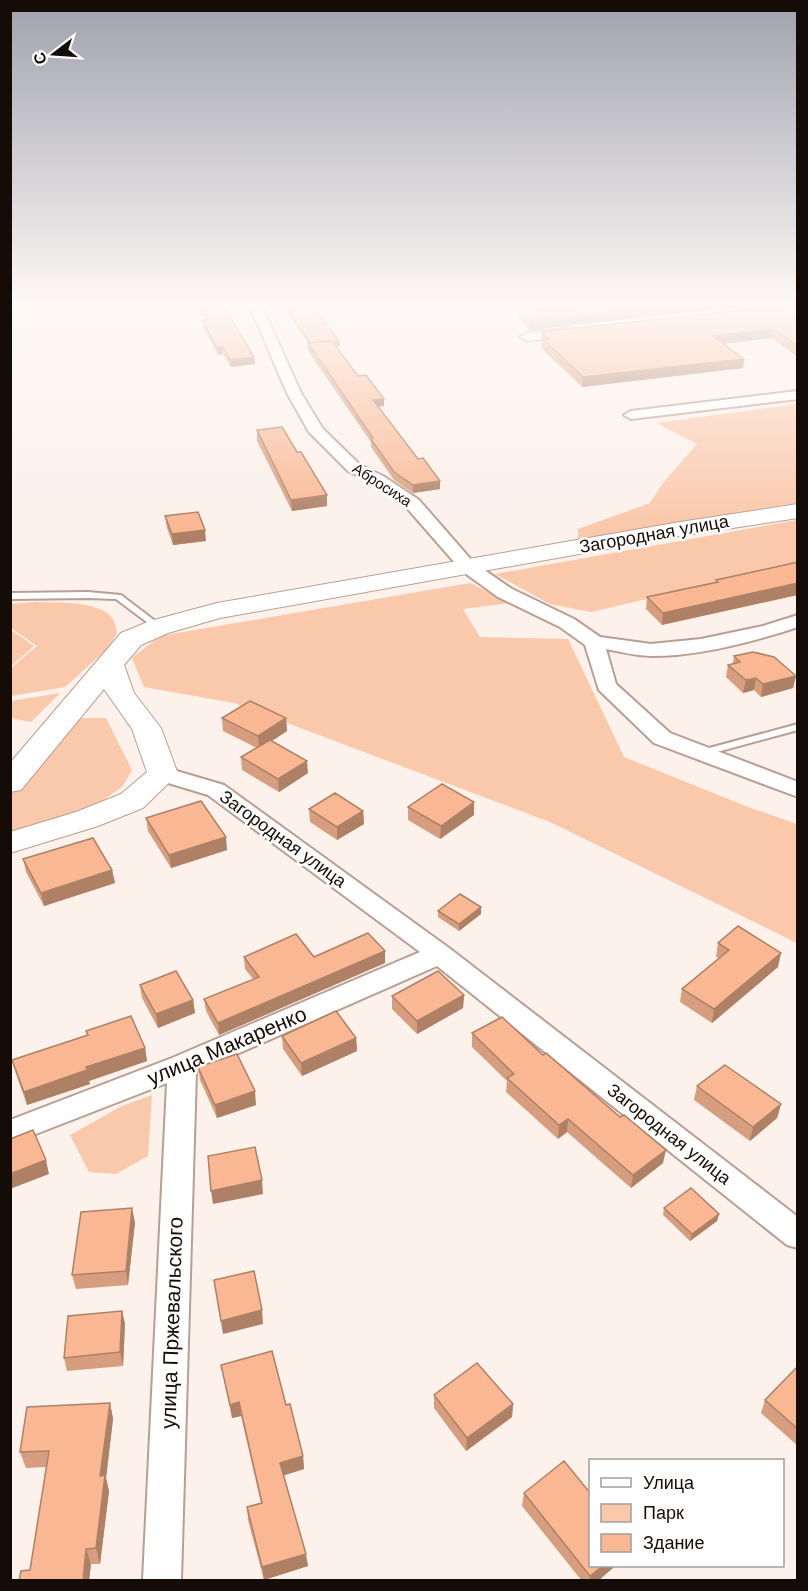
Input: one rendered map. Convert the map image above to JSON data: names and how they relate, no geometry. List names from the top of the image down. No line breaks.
{"streets":{"street":["Абросиха","Загородная улица","улица Макаренко","улица Пржевальского"]},"crossings":[["Абросиха","Загородная улица"],["Загородная улица","улица Макаренко"],["улица Макаренко","улица Пржевальского"]],"legend":["Улица","Парк","Здание"],"north":"left"}
